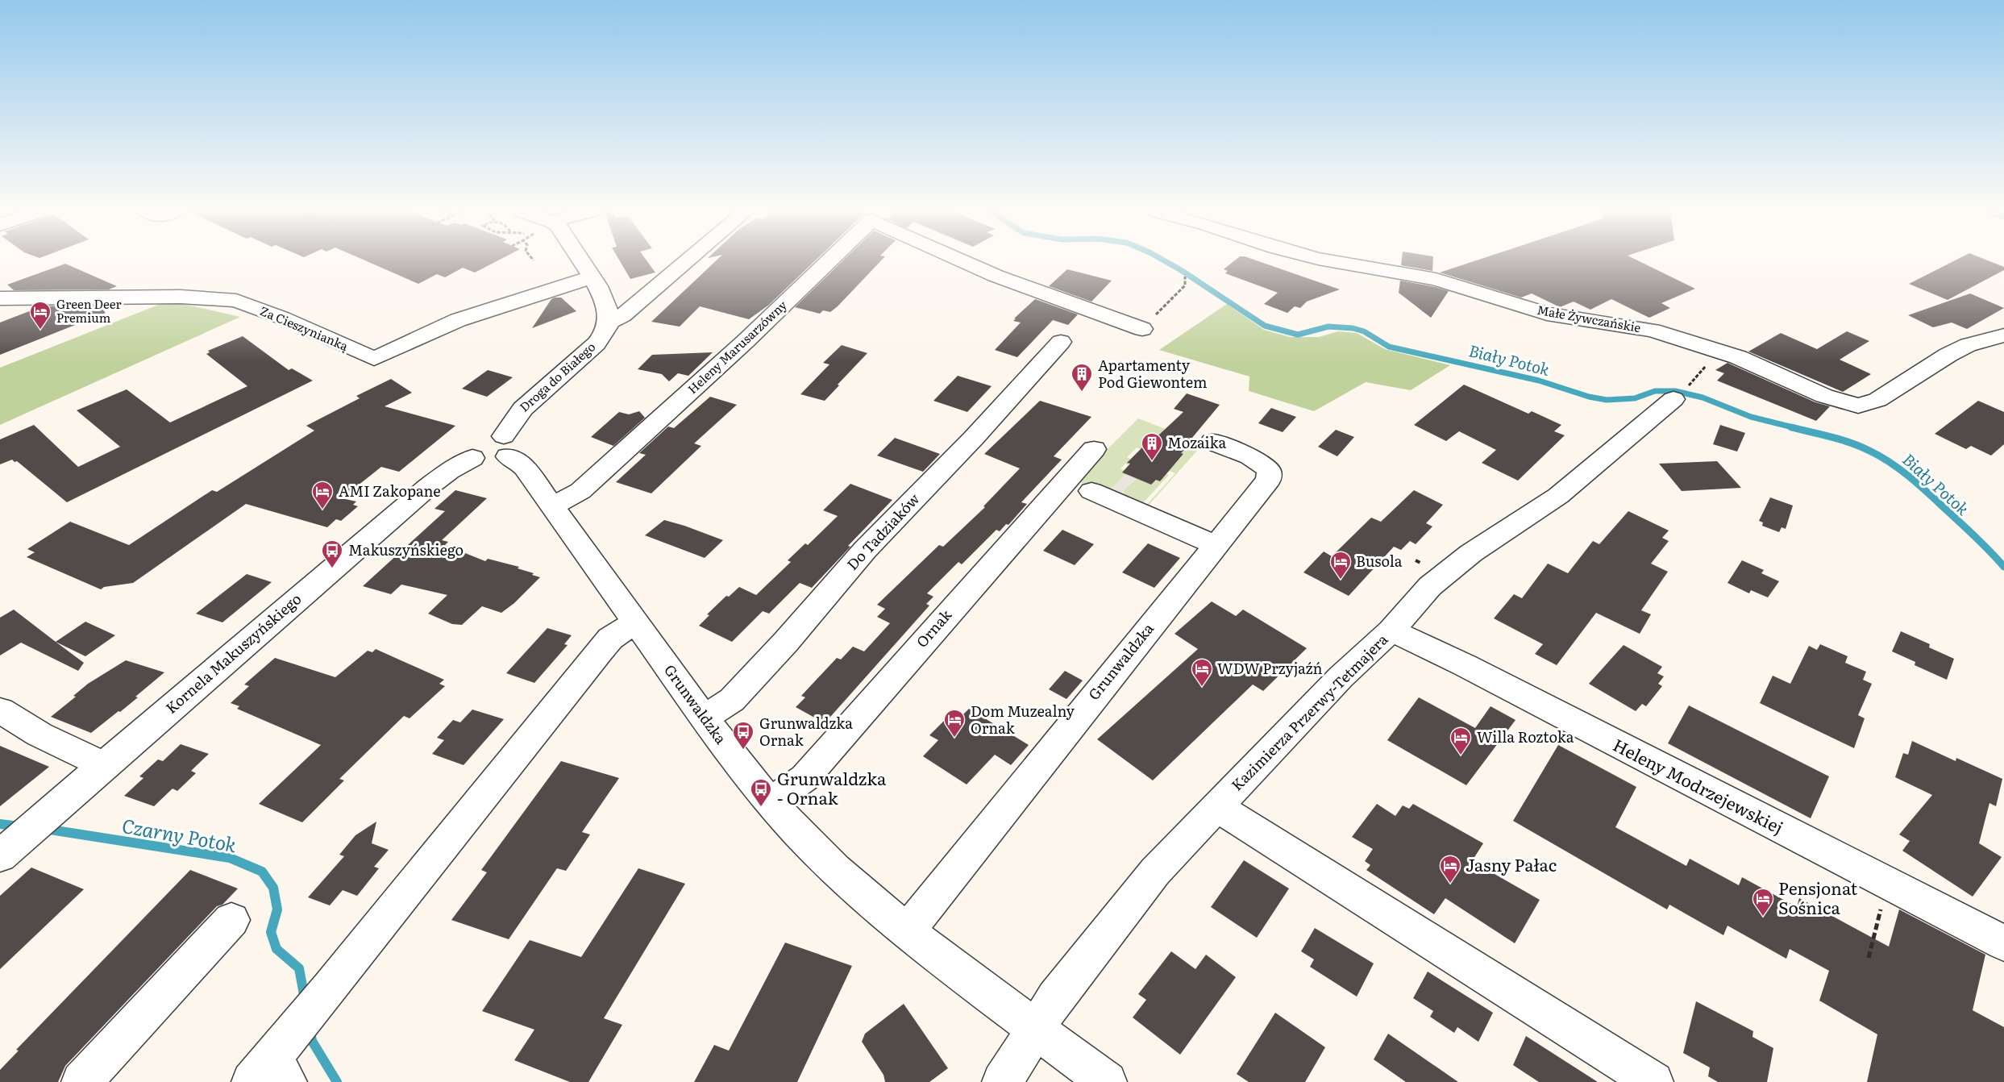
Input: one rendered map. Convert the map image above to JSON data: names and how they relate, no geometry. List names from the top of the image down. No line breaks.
{"streets":{"street":["Małe Żywczańskie","Za Cieszynianką","Heleny Marusarzówny","Droga do Białego","Do Tadziaków","Ornak","Kornela Makuszyńskiego","Grunwaldzka","Kazimierza Przerwy-Tetmajera","Heleny Modrzejewskiej"]},"crossings":[["Heleny Marusarzówny","Grunwaldzka"],["Droga do Białego","Kornela Makuszyńskiego"],["Droga do Białego","Grunwaldzka"],["Do Tadziaków","Grunwaldzka"],["Ornak","Grunwaldzka"],["Kornela Makuszyńskiego","Grunwaldzka"],["Grunwaldzka","Kazimierza Przerwy-Tetmajera"],["Kazimierza Przerwy-Tetmajera","Heleny Modrzejewskiej"]],"water":["Biały Potok","Czarny Potok"],"places":{"hotel":["Green Deer Premium","AMI Zakopane","Busola","WDW Przyjaźń","Dom Muzealny Ornak","Willa Roztoka","Jasny Pałac","Pensjonat Sośnica"],"building":["Apartamenty Pod Giewontem","Mozaika"],"bus stop":["Makuszyńskiego","Grunwaldzka Ornak","Grunwaldzka - Ornak"]}}
